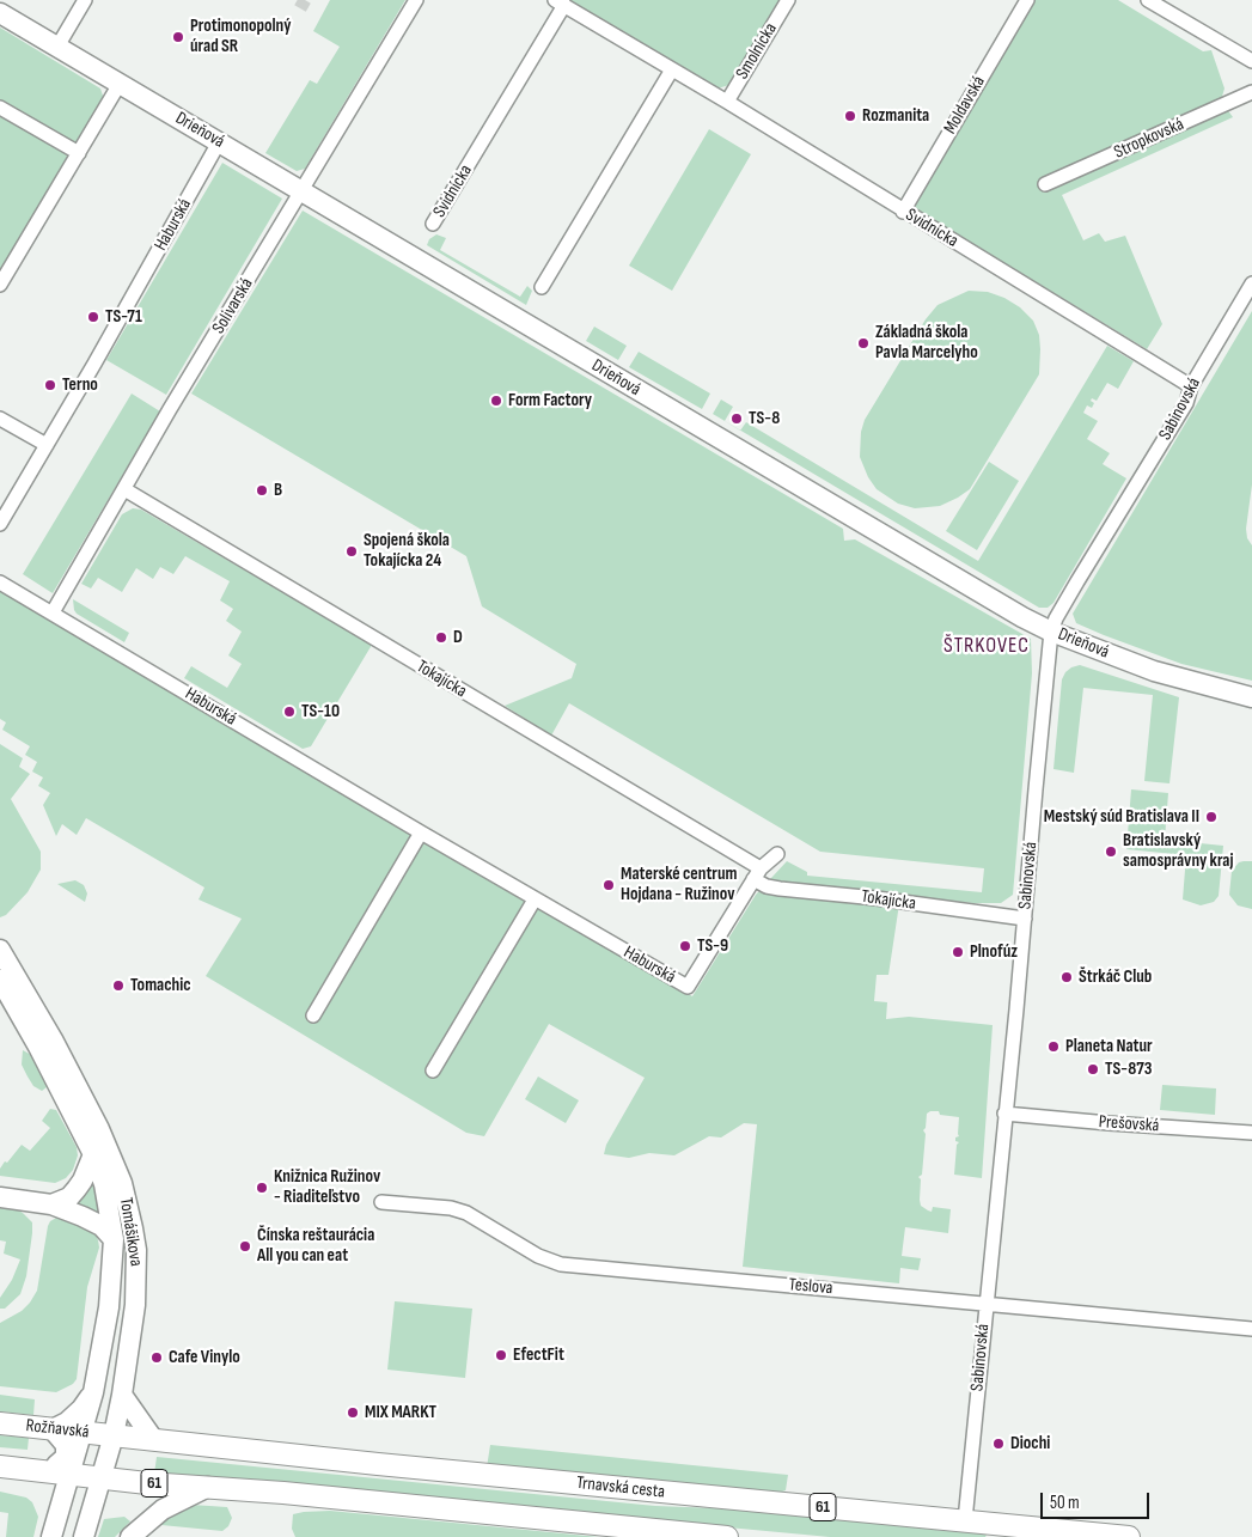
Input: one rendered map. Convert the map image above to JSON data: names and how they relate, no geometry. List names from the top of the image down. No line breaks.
{"streets":{"main road":["Drieňová","Tomášikova","Rožňavská","61","Trnavská cesta"],"street":["Smolnícka","Moldavská","Stropkovská","Svidnícka","Haburská","Solivarská","Sabinovská","Tokajícka","Prešovská","Teslova"]},"crossings":[["Smolnícka","Svidnícka"],["Moldavská","Svidnícka"],["Drieňová","Haburská"],["Drieňová","Solivarská"],["Drieňová","Sabinovská"],["Svidnícka","Sabinovská"],["Haburská","Solivarská"],["Haburská","Tokajícka"],["Solivarská","Tokajícka"],["Sabinovská","Tokajícka"],["Sabinovská","Prešovská"],["Sabinovská","Teslova"],["Sabinovská","Trnavská cesta"],["Tomášikova","Rožňavská"],["Tomášikova","61"],["Tomášikova","Trnavská cesta"],["Rožňavská","Trnavská cesta"]],"districts":["ŠTRKOVEC"],"places":["Protimonopolný úrad SR","Rozmanita","TS-71","Základná škola Pavla Marcelyho","Terno","Form Factory","TS-8","B","Spojená škola Tokajícka 24","D","TS-10","Mestský súd Bratislava II","Bratislavský samosprávny kraj","Materské centrum Hojdana - Ružinov","TS-9","Plnofúz","Štrkáč Club","Tomachic","Planeta Natur","TS-873","Knižnica Ružinov - Riaditeľstvo","Čínska reštaurácia All you can eat","EfectFit","Cafe Vinylo","MIX MARKT","Diochi"],"scale_bar":"50 m"}
